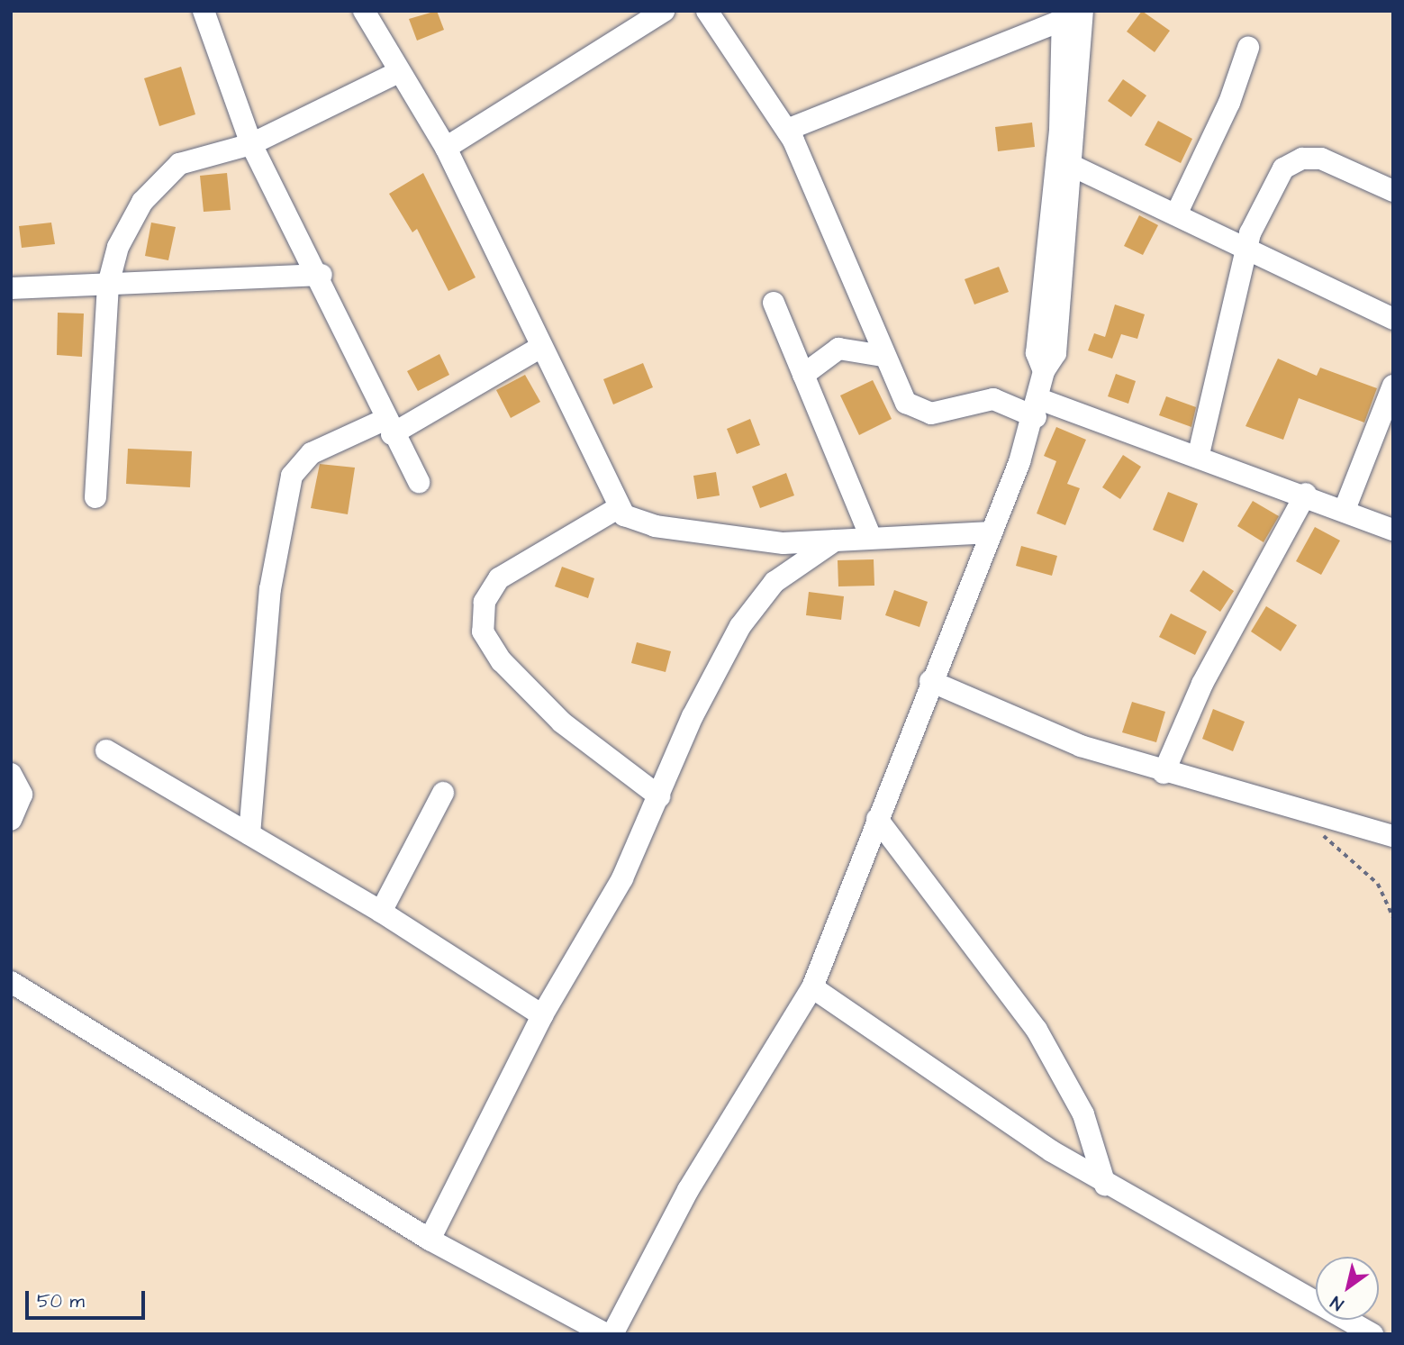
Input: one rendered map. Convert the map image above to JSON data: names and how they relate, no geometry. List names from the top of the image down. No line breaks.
{"scale_bar":"50 m","north":"bottom left"}
